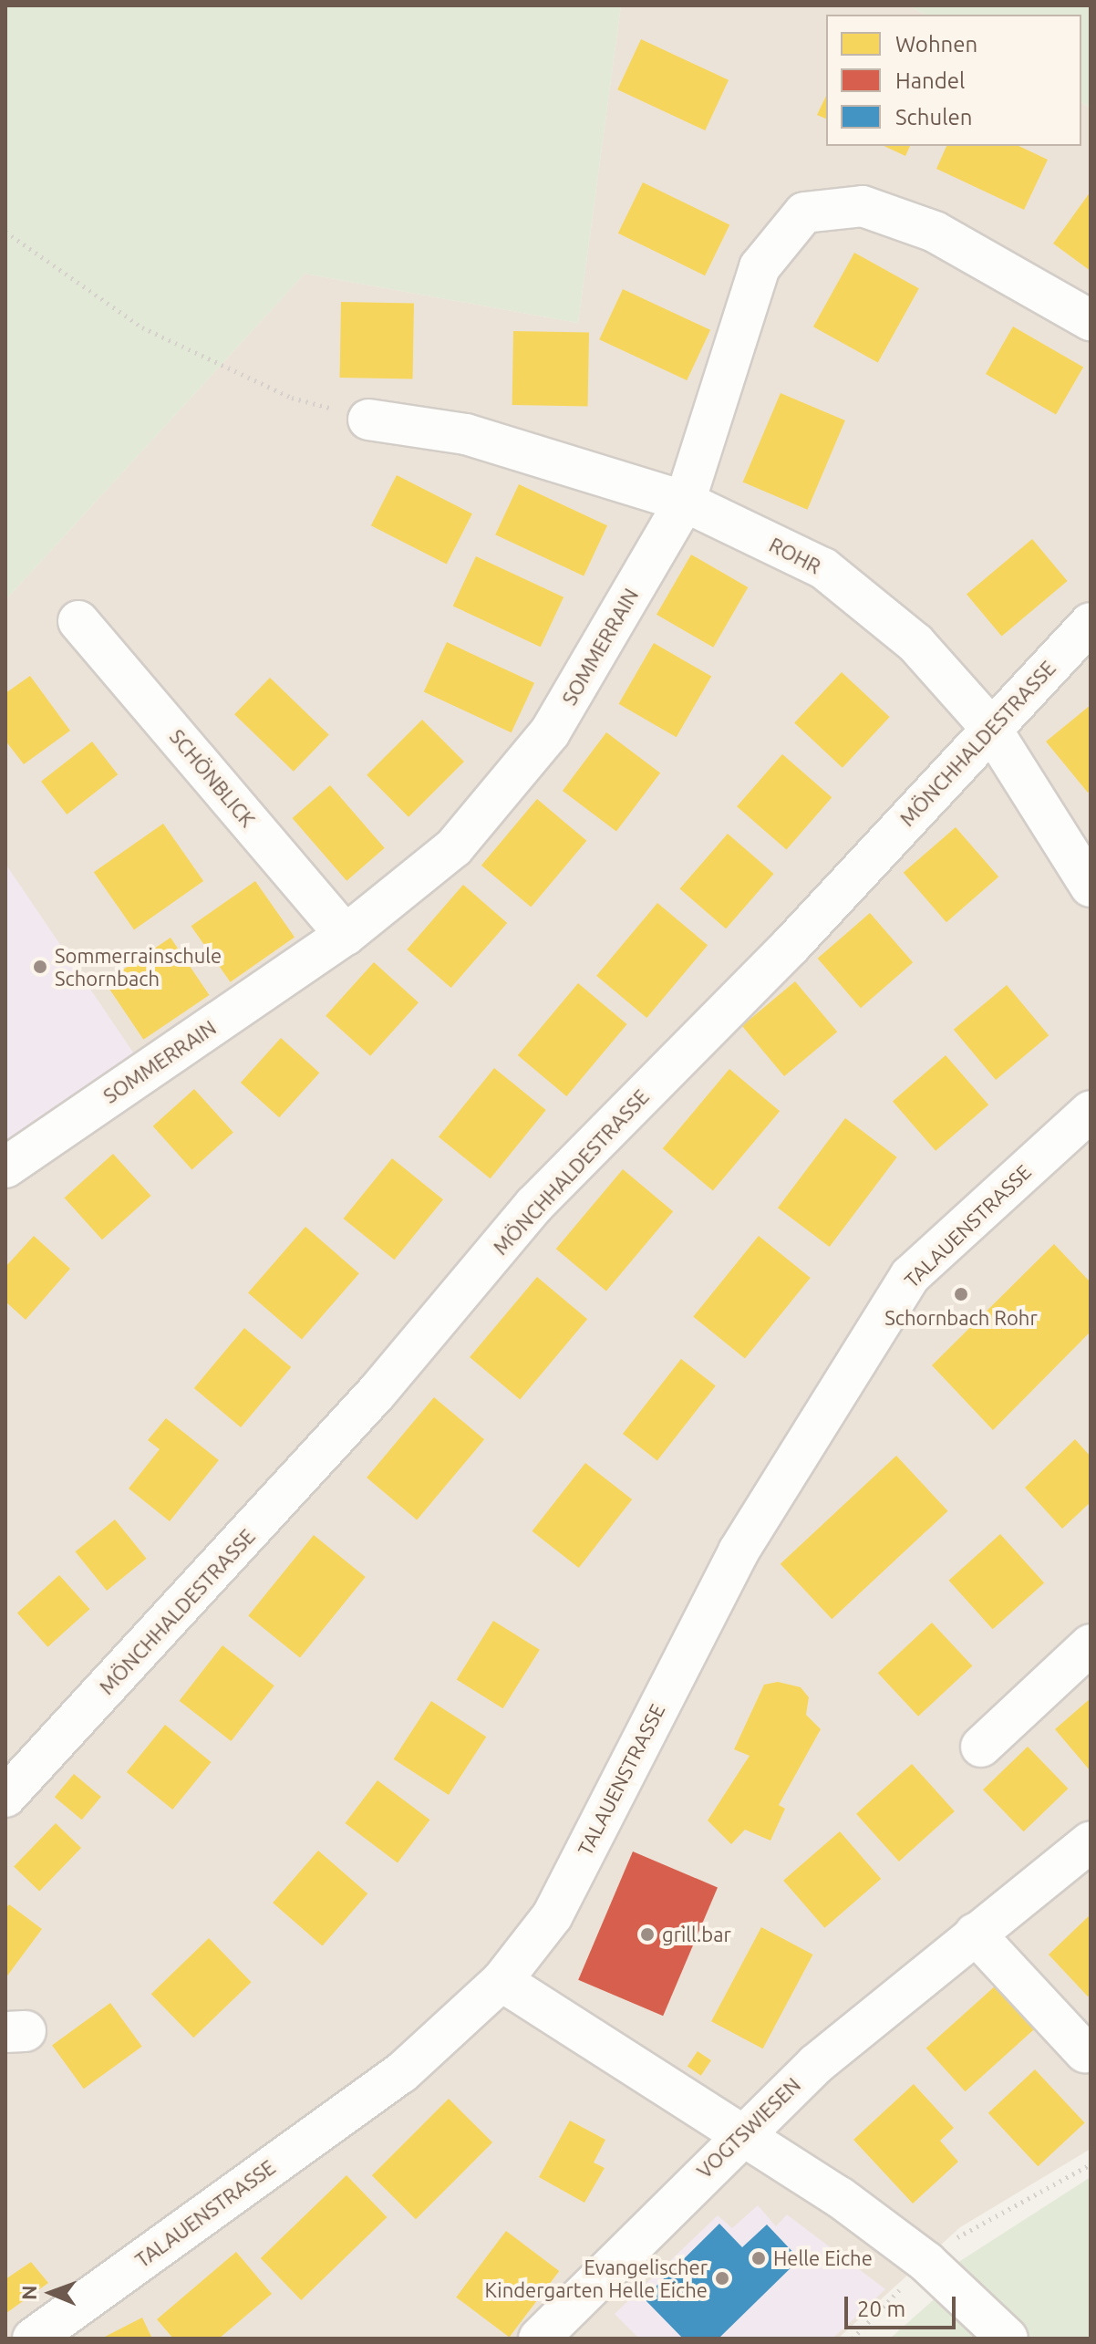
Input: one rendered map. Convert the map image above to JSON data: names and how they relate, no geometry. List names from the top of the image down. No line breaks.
{"streets":{"street":["ROHR","SOMMERRAIN","MÖNCHHALDESTRASSE","SCHÖNBLICK","TALAUENSTRASSE","VOGTSWIESEN"]},"crossings":[["ROHR","SOMMERRAIN"],["ROHR","MÖNCHHALDESTRASSE"],["SOMMERRAIN","SCHÖNBLICK"]],"places":["Sommerrainschule Schornbach","Schornbach Rohr","grill.bar","Helle Eiche","Evangelischer Kindergarten Helle Eiche"],"legend":["Wohnen","Handel","Schulen"],"scale_bar":"20 m","north":"left"}
